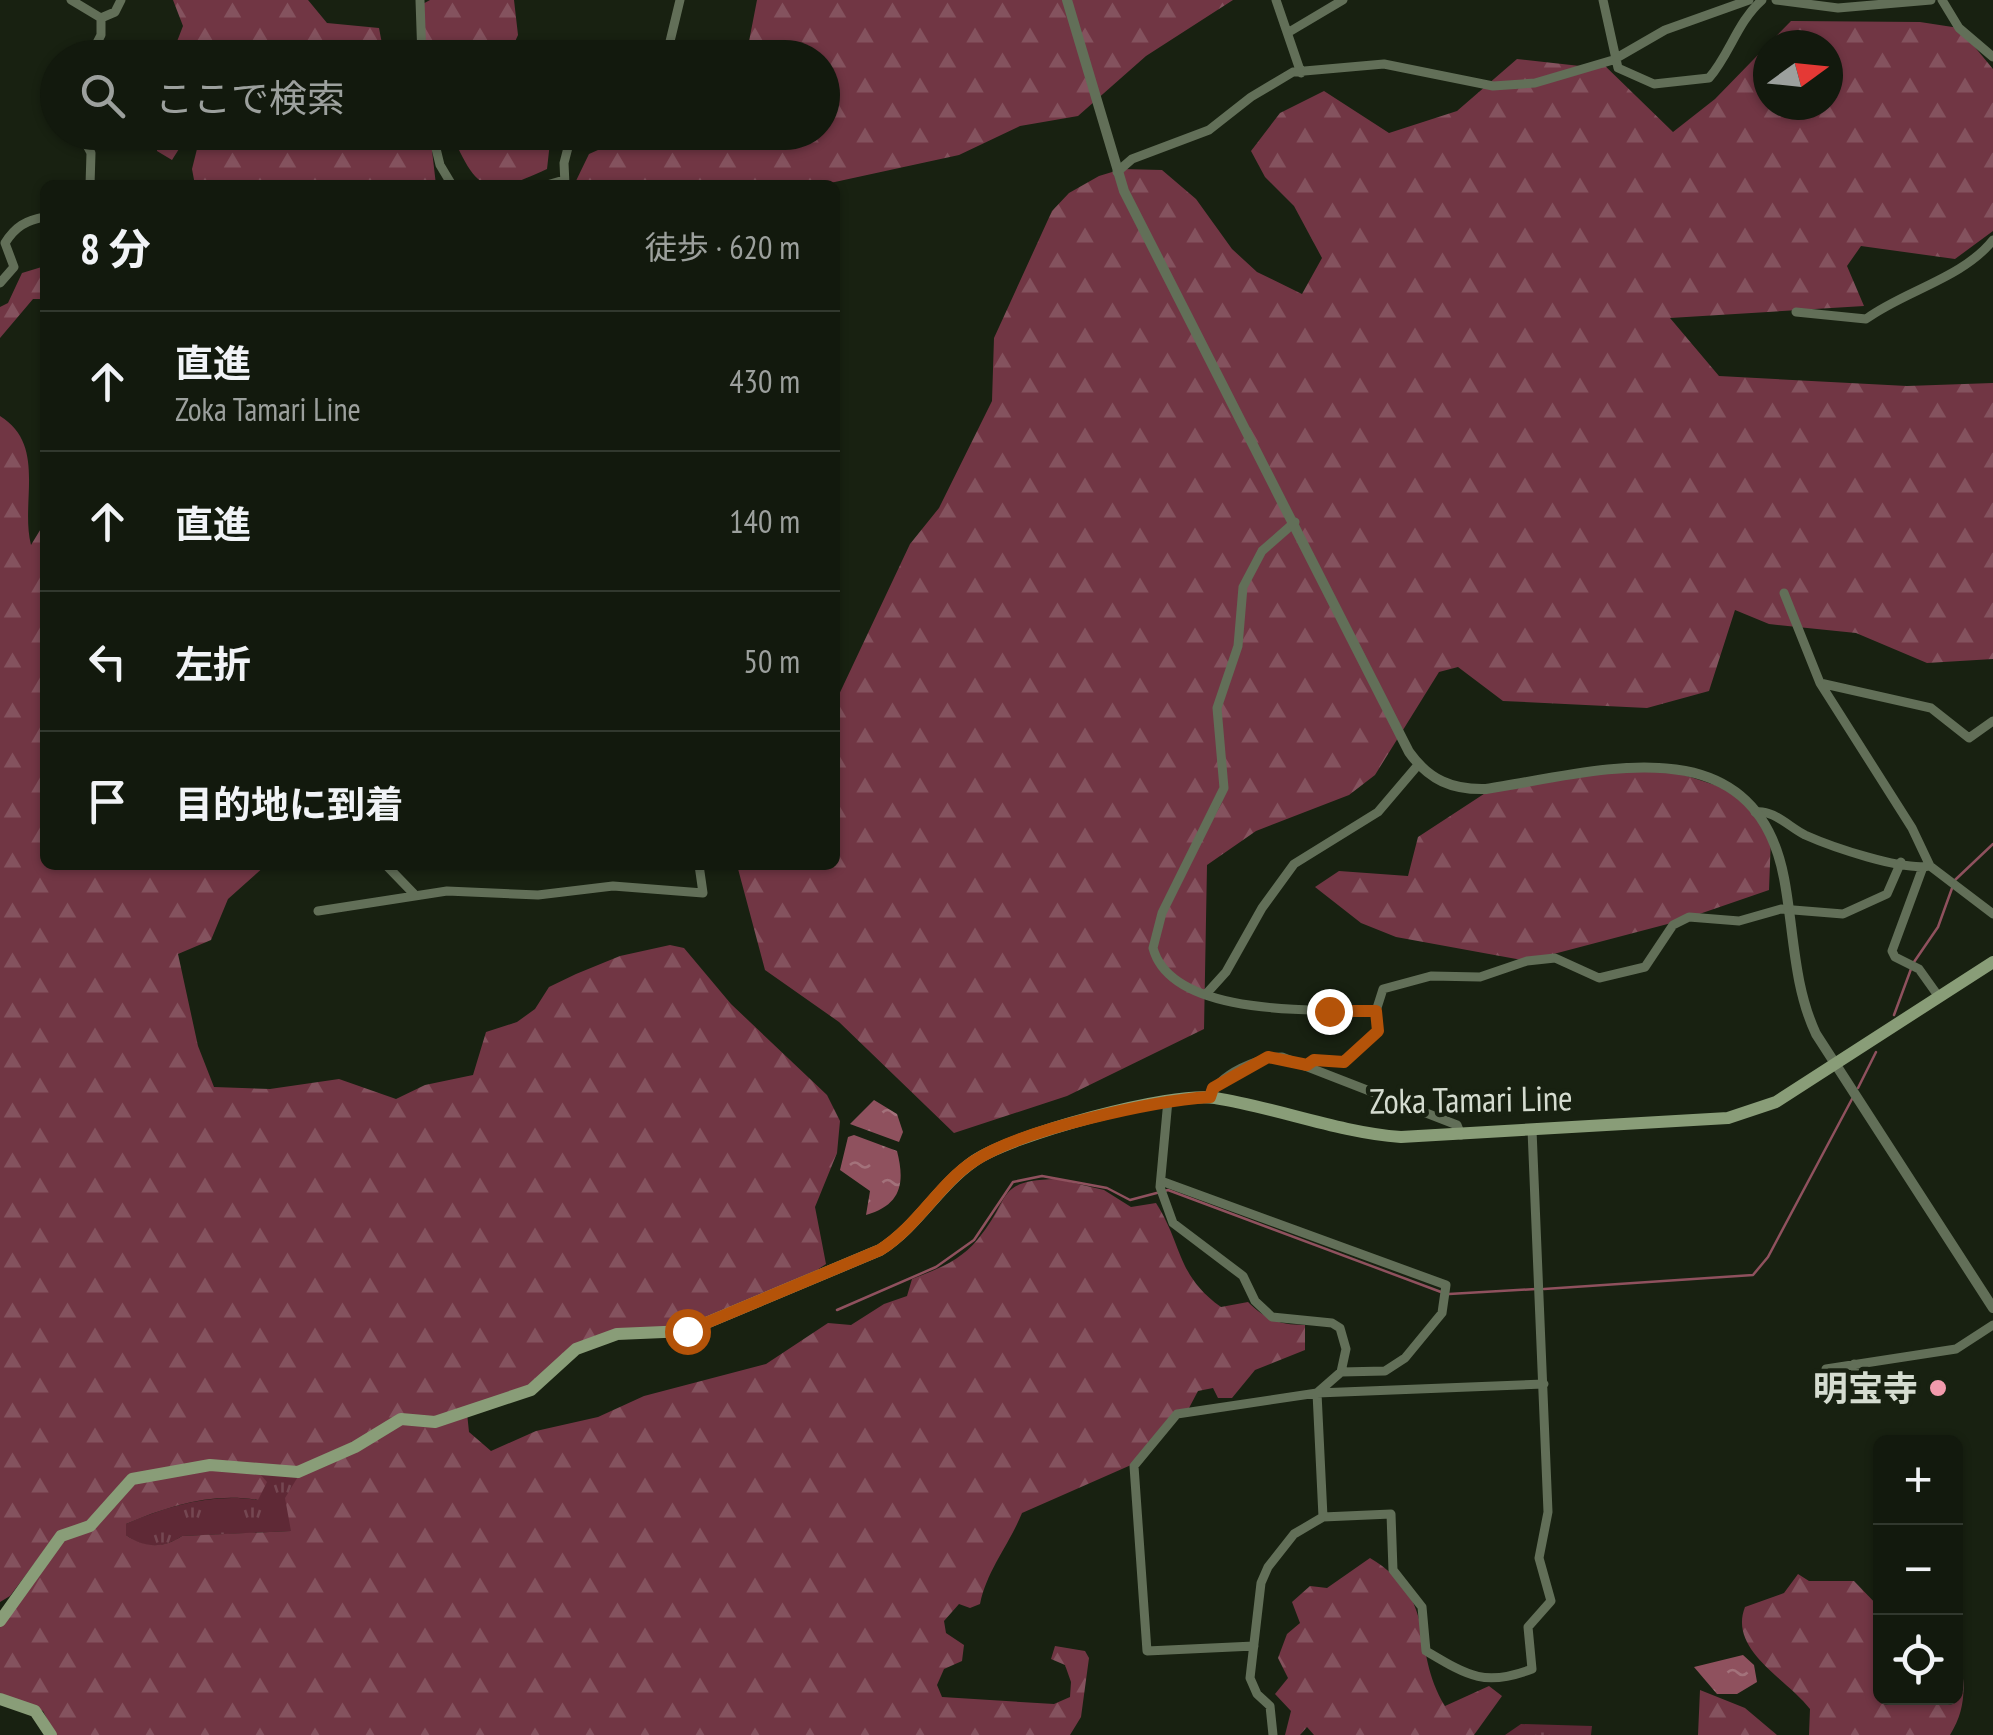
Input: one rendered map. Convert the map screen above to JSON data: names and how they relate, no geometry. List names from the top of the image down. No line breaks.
{"streets":{"main road":["Zoka Tamari Line"]},"places":["明宝寺"],"north":"right","page":{"search":"ここで検索","heading":["8 分","徒歩 · 620 m"],"list":[["直進","Zoka Tamari Line","430 m"],["直進","140 m"],["左折","50 m"],"目的地に到着"],"map_buttons":["+","−"]}}
